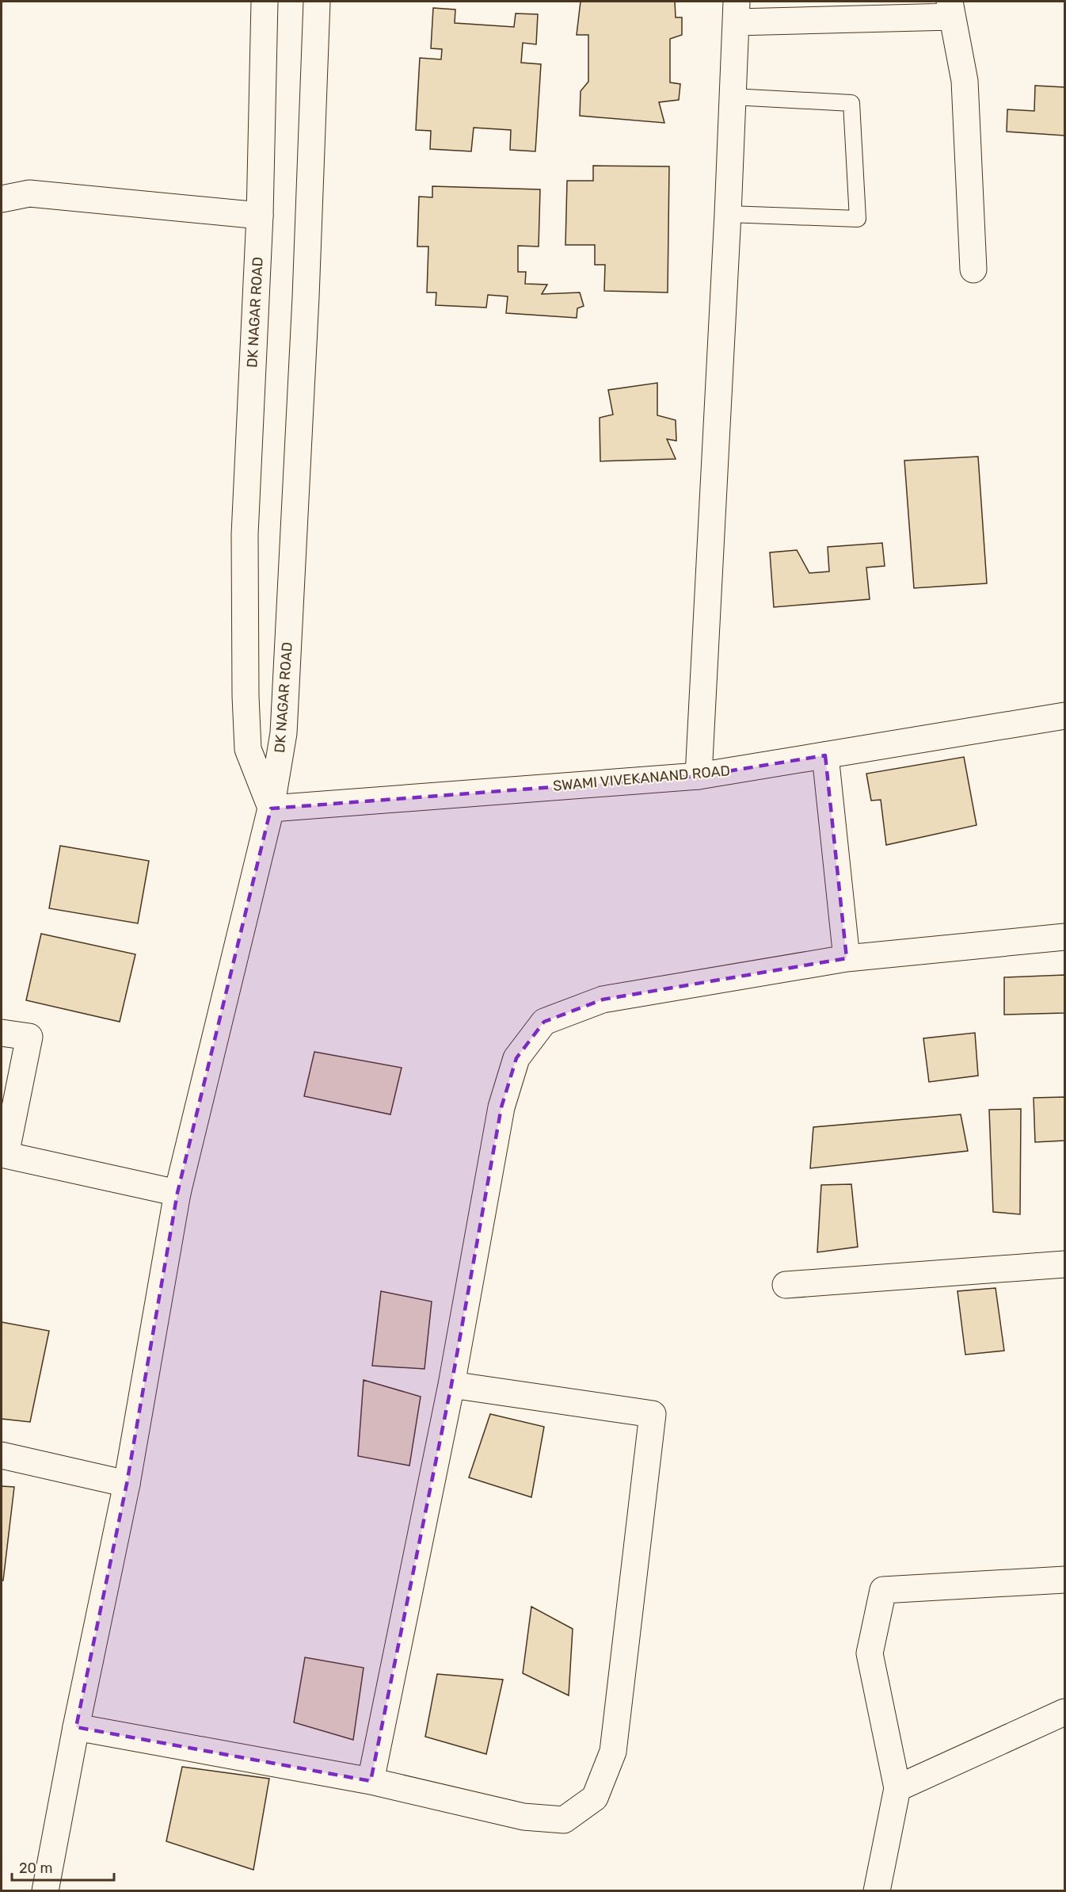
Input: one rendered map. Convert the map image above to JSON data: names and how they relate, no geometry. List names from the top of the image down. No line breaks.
{"streets":{"street":["DK NAGAR ROAD","SWAMI VIVEKANAND ROAD"]},"crossings":[["DK NAGAR ROAD","SWAMI VIVEKANAND ROAD"]],"scale_bar":"20 m"}
